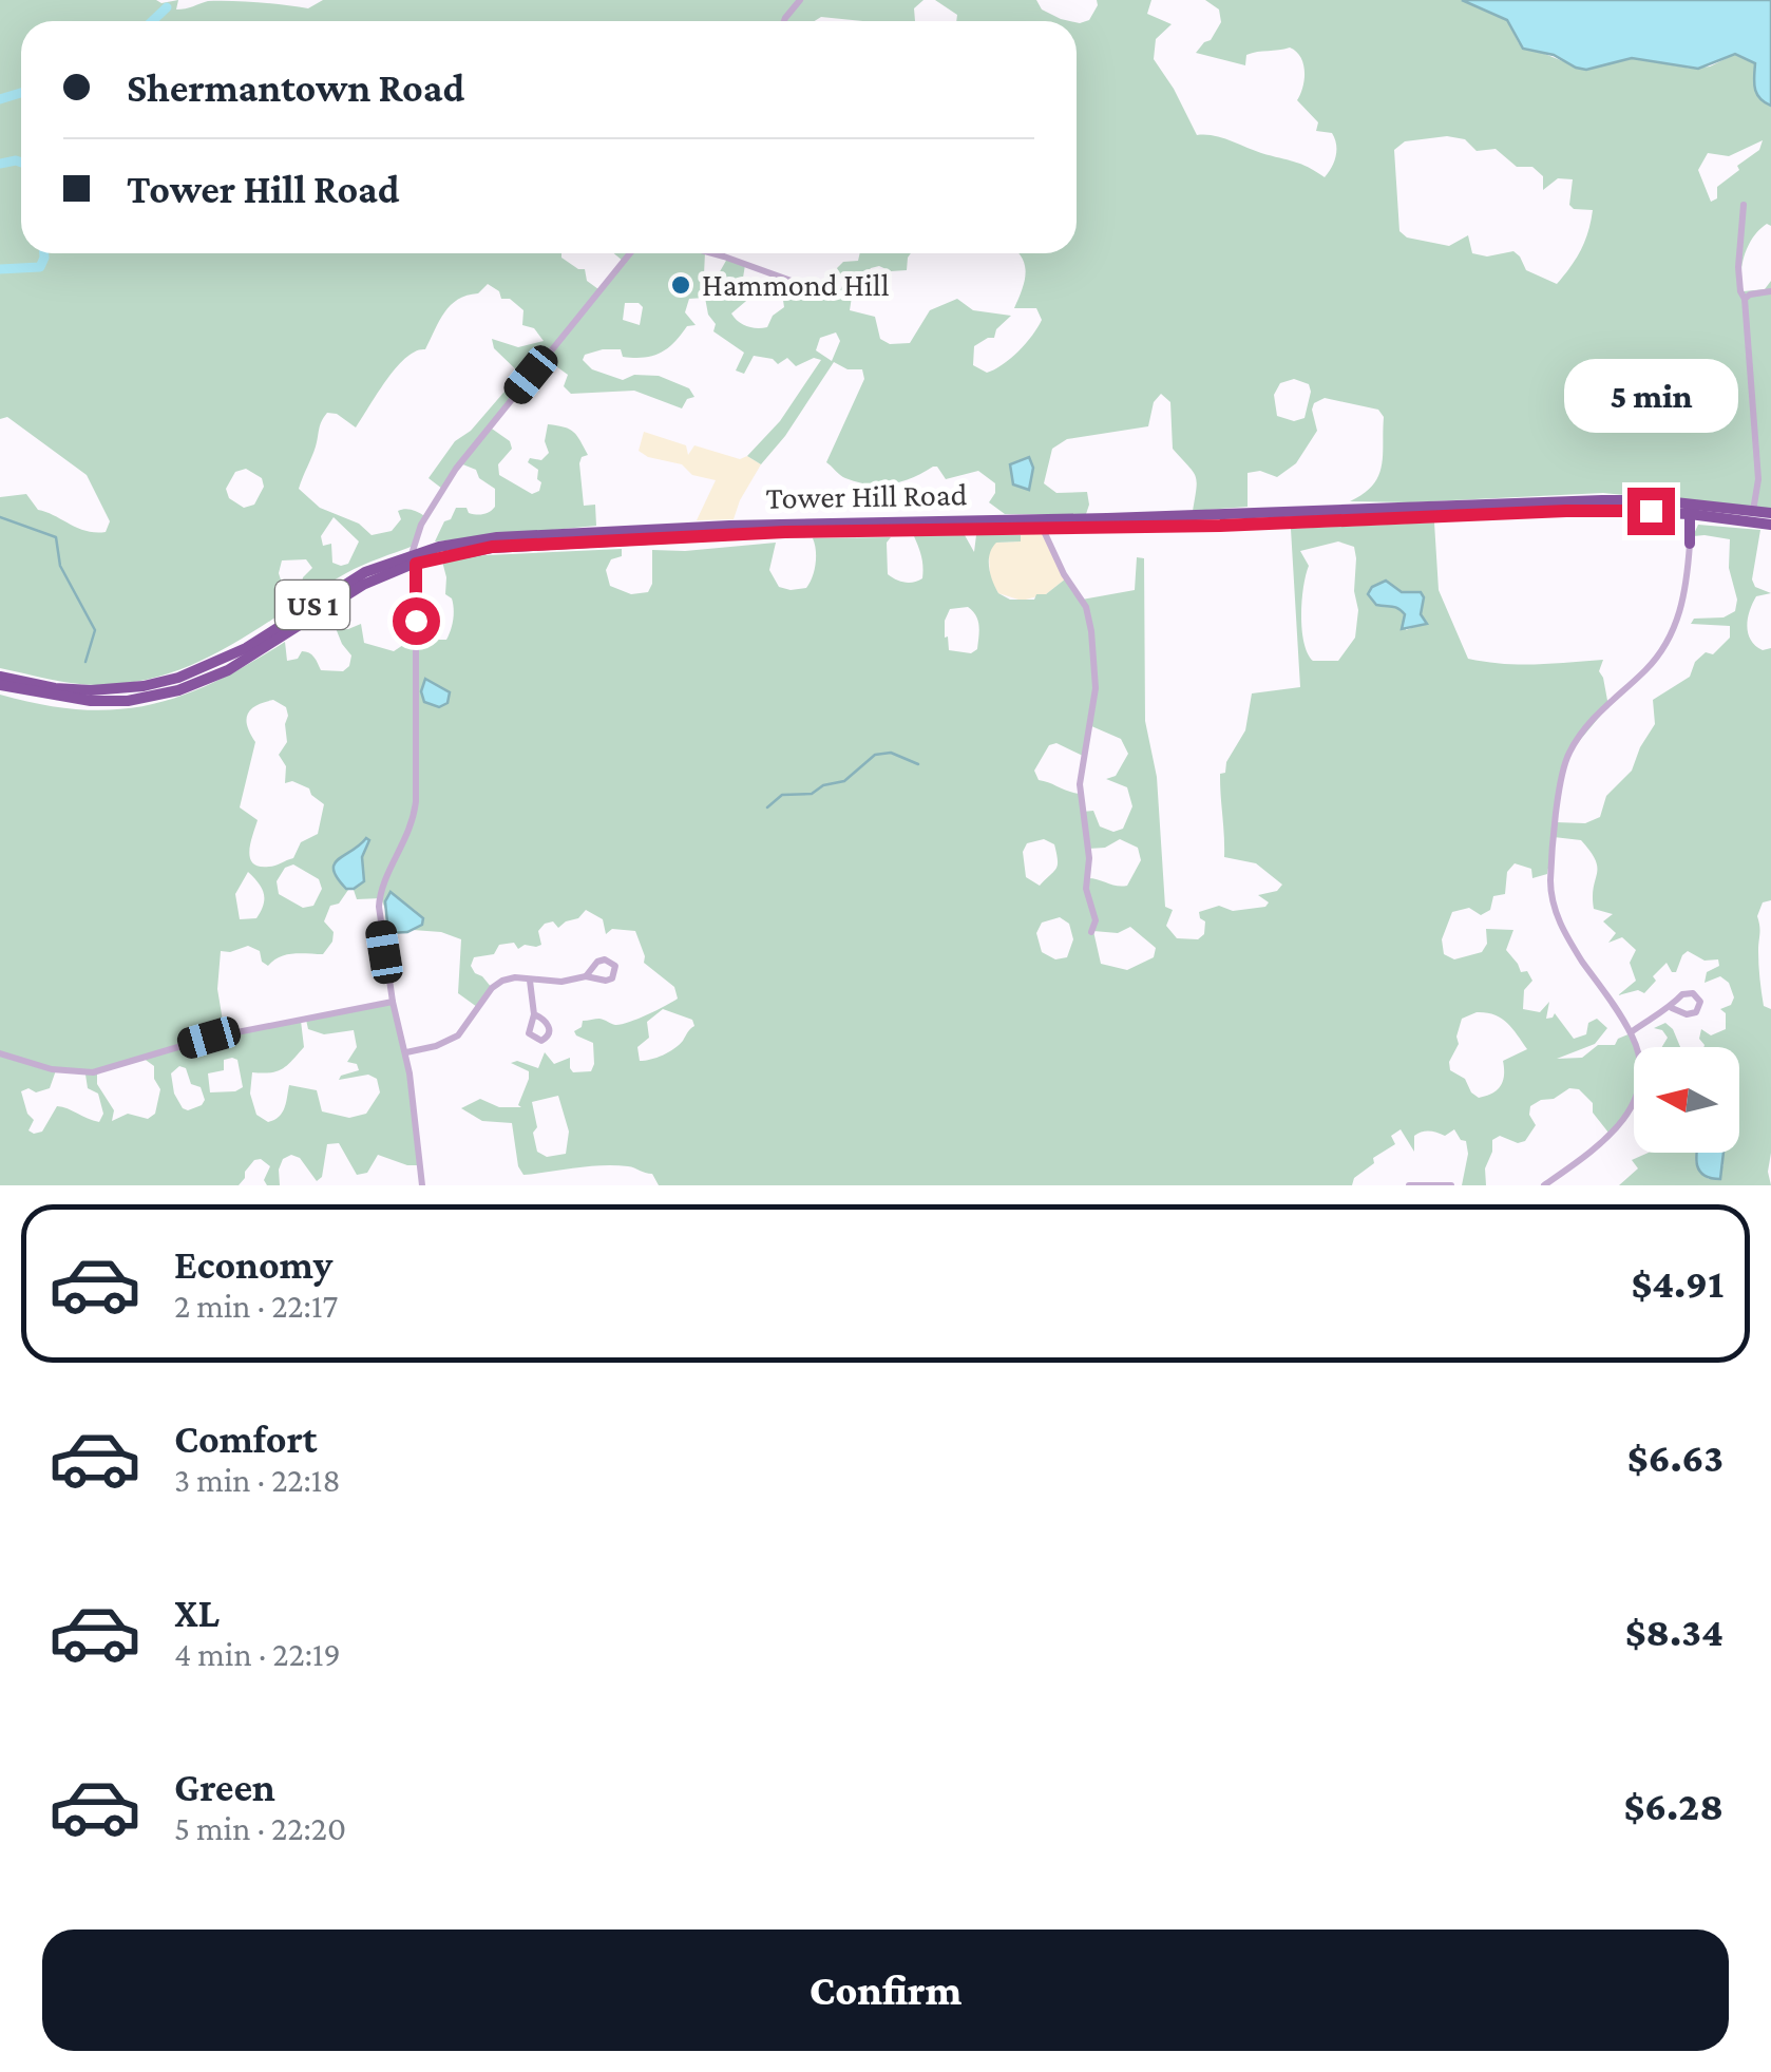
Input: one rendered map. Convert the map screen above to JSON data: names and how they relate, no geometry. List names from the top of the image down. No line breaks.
{"streets":{"highway":["Tower Hill Road","US 1"]},"places":["Hammond Hill"],"north":"left","page":{"banner":["Shermantown Road","Tower Hill Road"],"bubble":"5 min","list":[{"name":"Economy","note":"2 min · 22:17","value":"$4.91"},{"name":"Comfort","note":"3 min · 22:18","value":"$6.63"},{"name":"XL","note":"4 min · 22:19","value":"$8.34"},{"name":"Green","note":"5 min · 22:20","value":"$6.28"}],"buttons":"Confirm"}}
